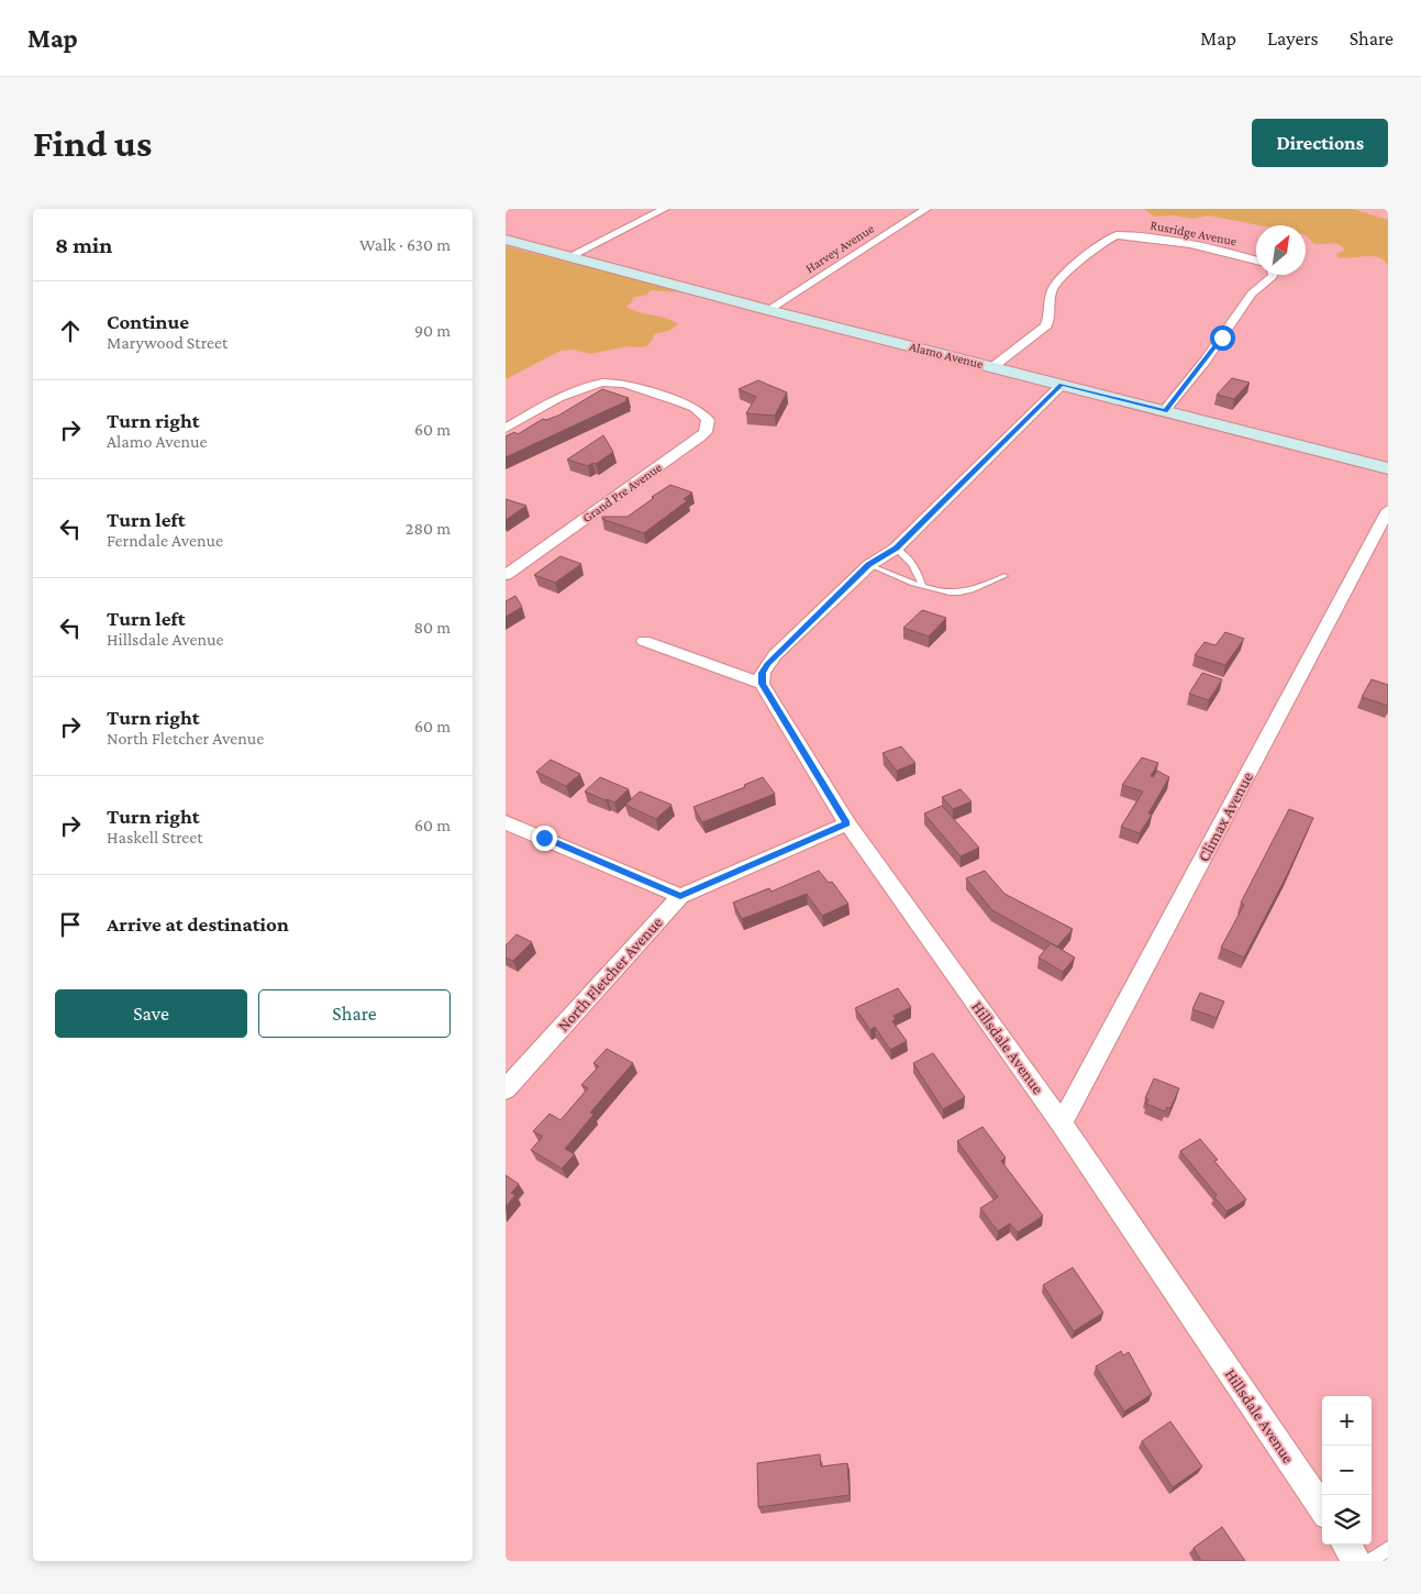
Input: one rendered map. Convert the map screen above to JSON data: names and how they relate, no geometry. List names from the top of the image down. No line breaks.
{"streets":{"street":["Rusridge Avenue","Harvey Avenue","Alamo Avenue","Grand Pre Avenue","Climax Avenue","North Fletcher Avenue","Hillsdale Avenue"]},"crossings":[["Rusridge Avenue","Alamo Avenue"],["Harvey Avenue","Alamo Avenue"],["Climax Avenue","Hillsdale Avenue"],["North Fletcher Avenue","Hillsdale Avenue"]],"north":"top right","page":{"header":"Map","nav":["Map","Layers","Share"],"buttons":["Directions",["Save","Share"]],"title":"Find us","heading":["8 min","Walk · 630 m"],"list":[["Continue","Marywood Street","90 m"],["Turn right","Alamo Avenue","60 m"],["Turn left","Ferndale Avenue","280 m"],["Turn left","Hillsdale Avenue","80 m"],["Turn right","North Fletcher Avenue","60 m"],["Turn right","Haskell Street","60 m"],"Arrive at destination"],"map_buttons":["+","−"]}}
